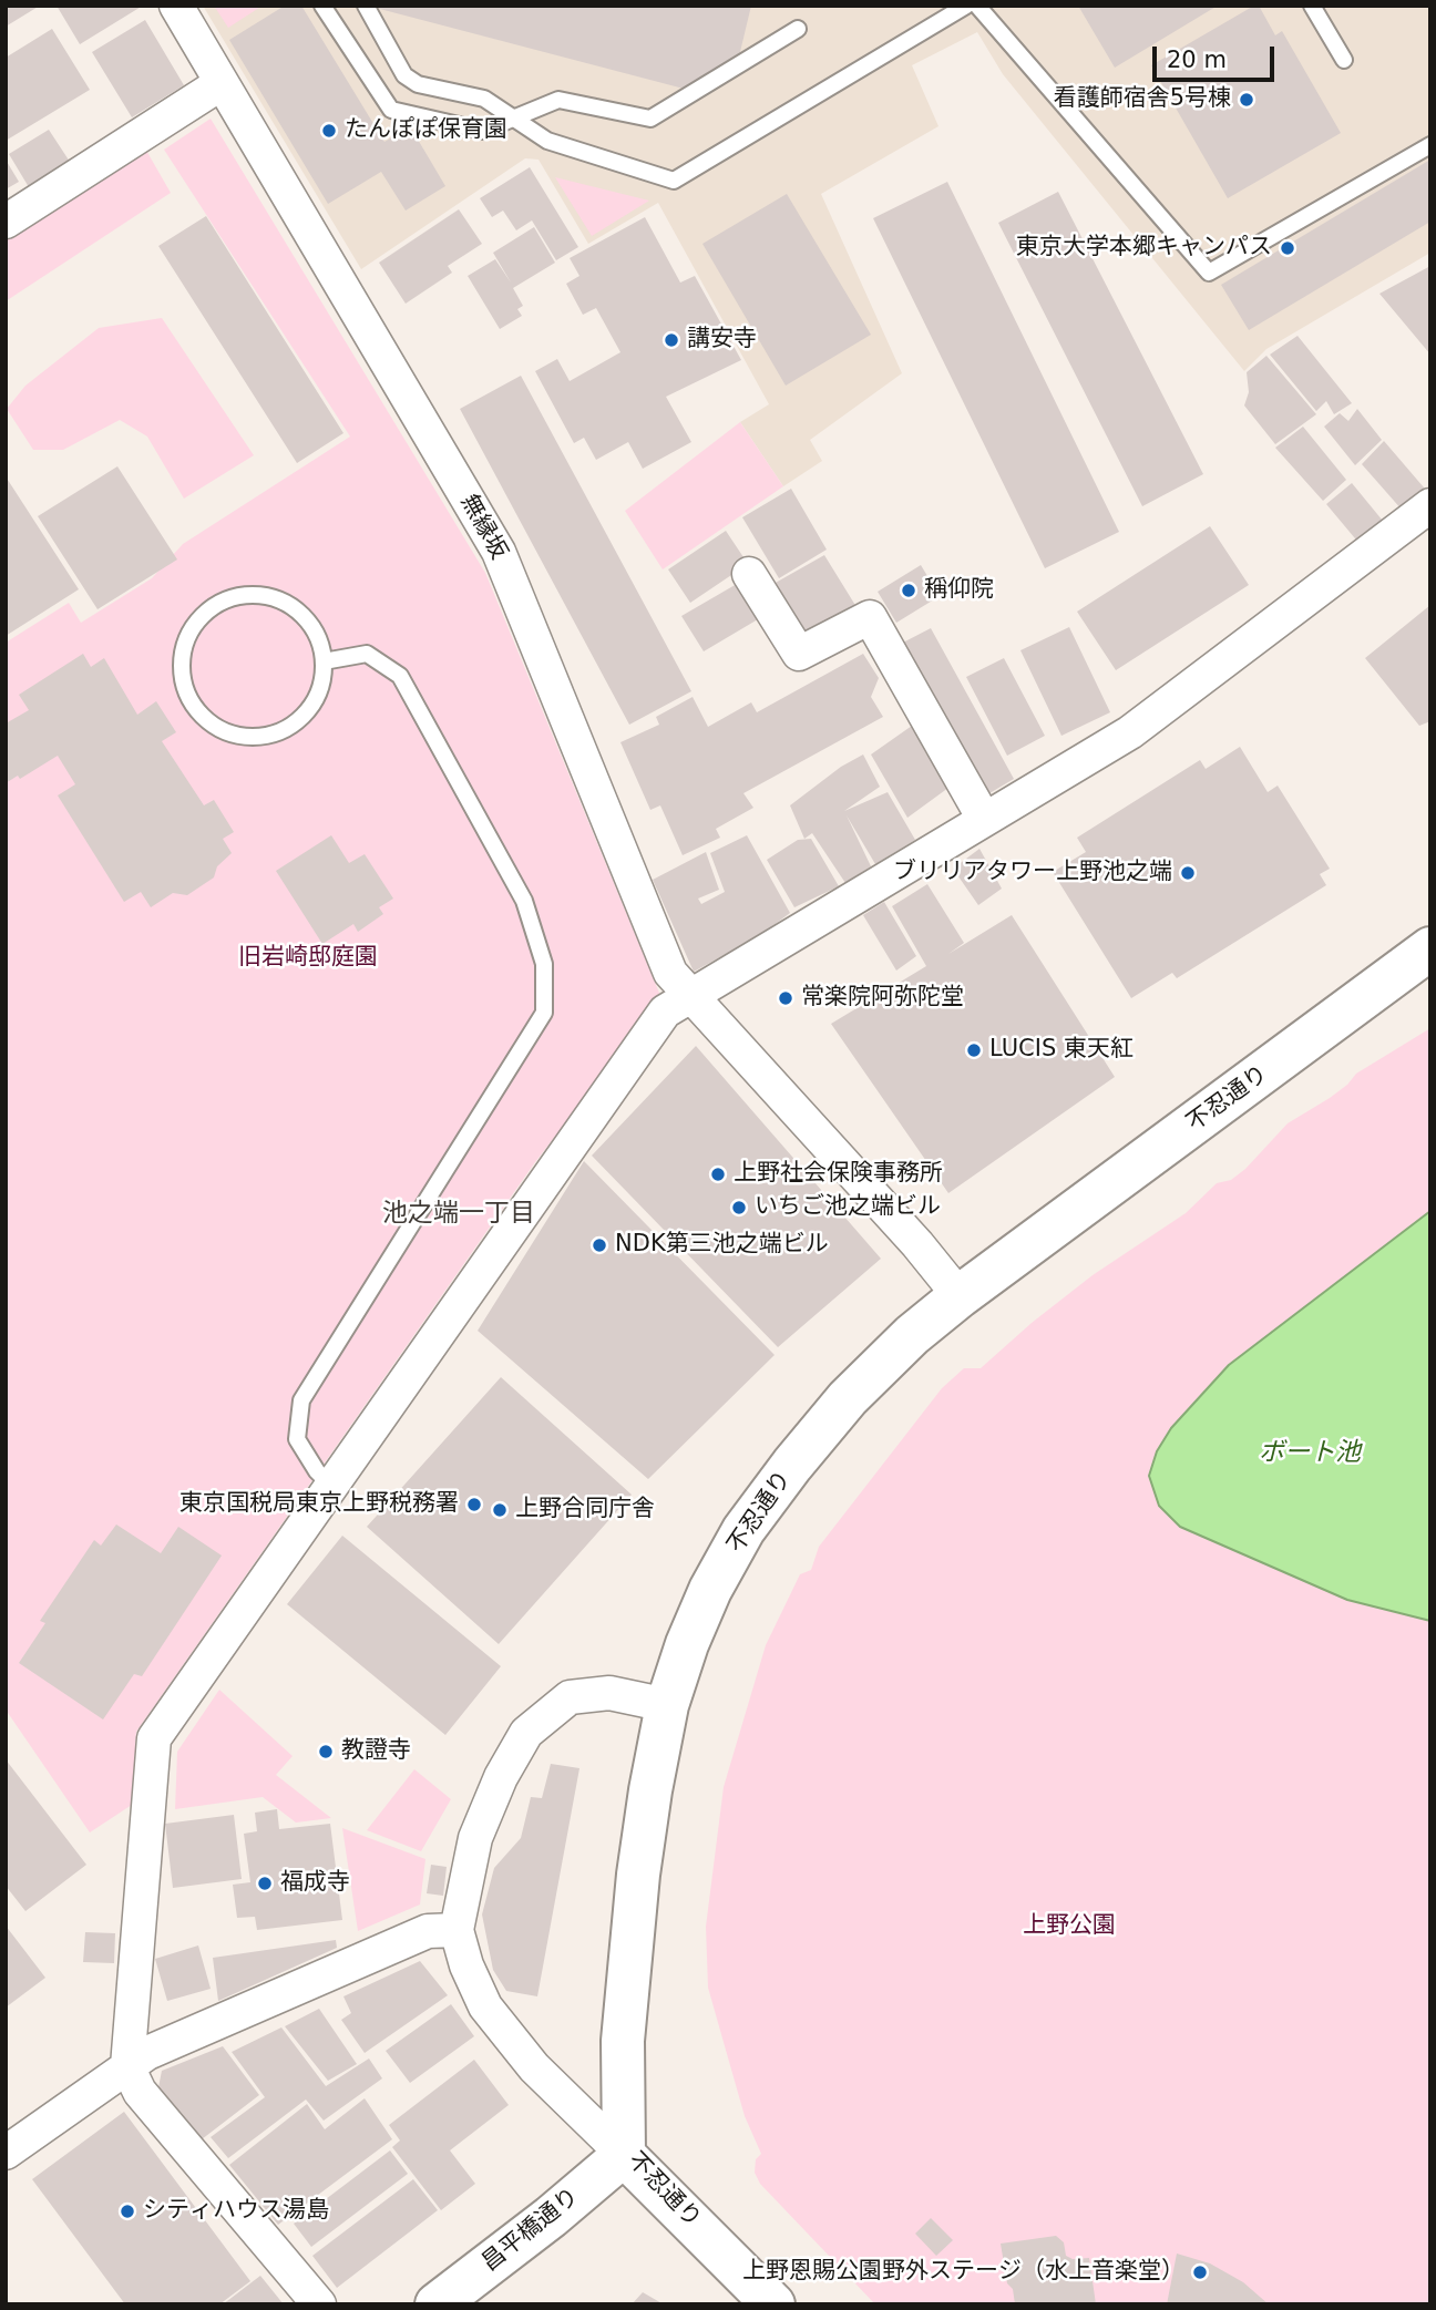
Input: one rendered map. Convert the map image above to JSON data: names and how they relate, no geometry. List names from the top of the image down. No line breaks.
{"streets":{"main road":["不忍通り","昌平橋通り"],"street":["無縁坂"]},"crossings":[["無縁坂","不忍通り"],["不忍通り","昌平橋通り"]],"districts":["池之端一丁目"],"water":["ボート池"],"parks":["旧岩崎邸庭園","上野公園"],"places":["看護師宿舎5号棟","たんぽぽ保育園","東京大学本郷キャンパス","講安寺","稱仰院","ブリリアタワー上野池之端","常楽院阿弥陀堂","LUCIS 東天紅","上野社会保険事務所","いちご池之端ビル","NDK第三池之端ビル","東京国税局東京上野税務署","上野合同庁舎","教證寺","福成寺","シティハウス湯島","上野恩賜公園野外ステージ（水上音楽堂）"],"scale_bar":"20 m"}
